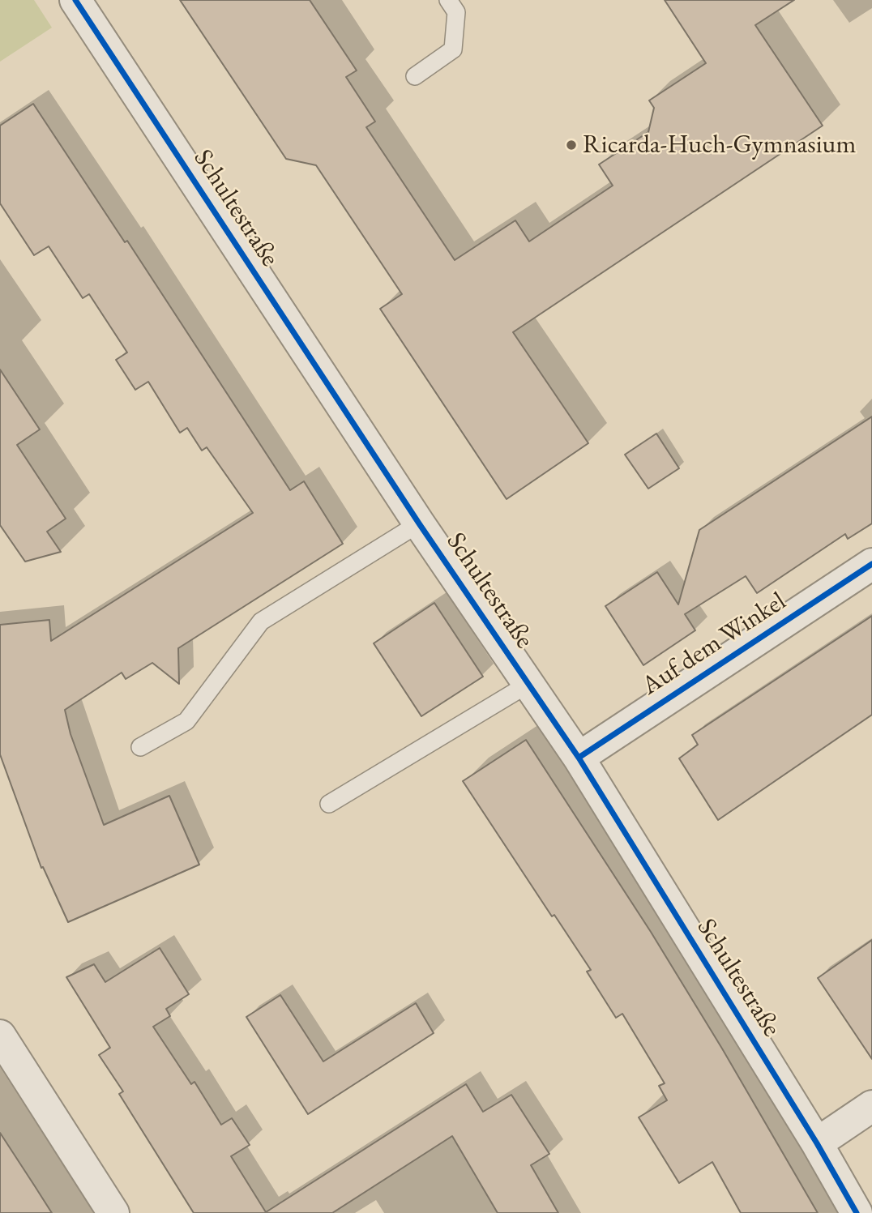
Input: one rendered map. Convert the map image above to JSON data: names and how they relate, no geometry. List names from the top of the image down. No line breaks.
{"streets":{"street":["Schultestraße","Auf dem Winkel"]},"crossings":[["Schultestraße","Auf dem Winkel"]],"places":["Ricarda-Huch-Gymnasium"]}
